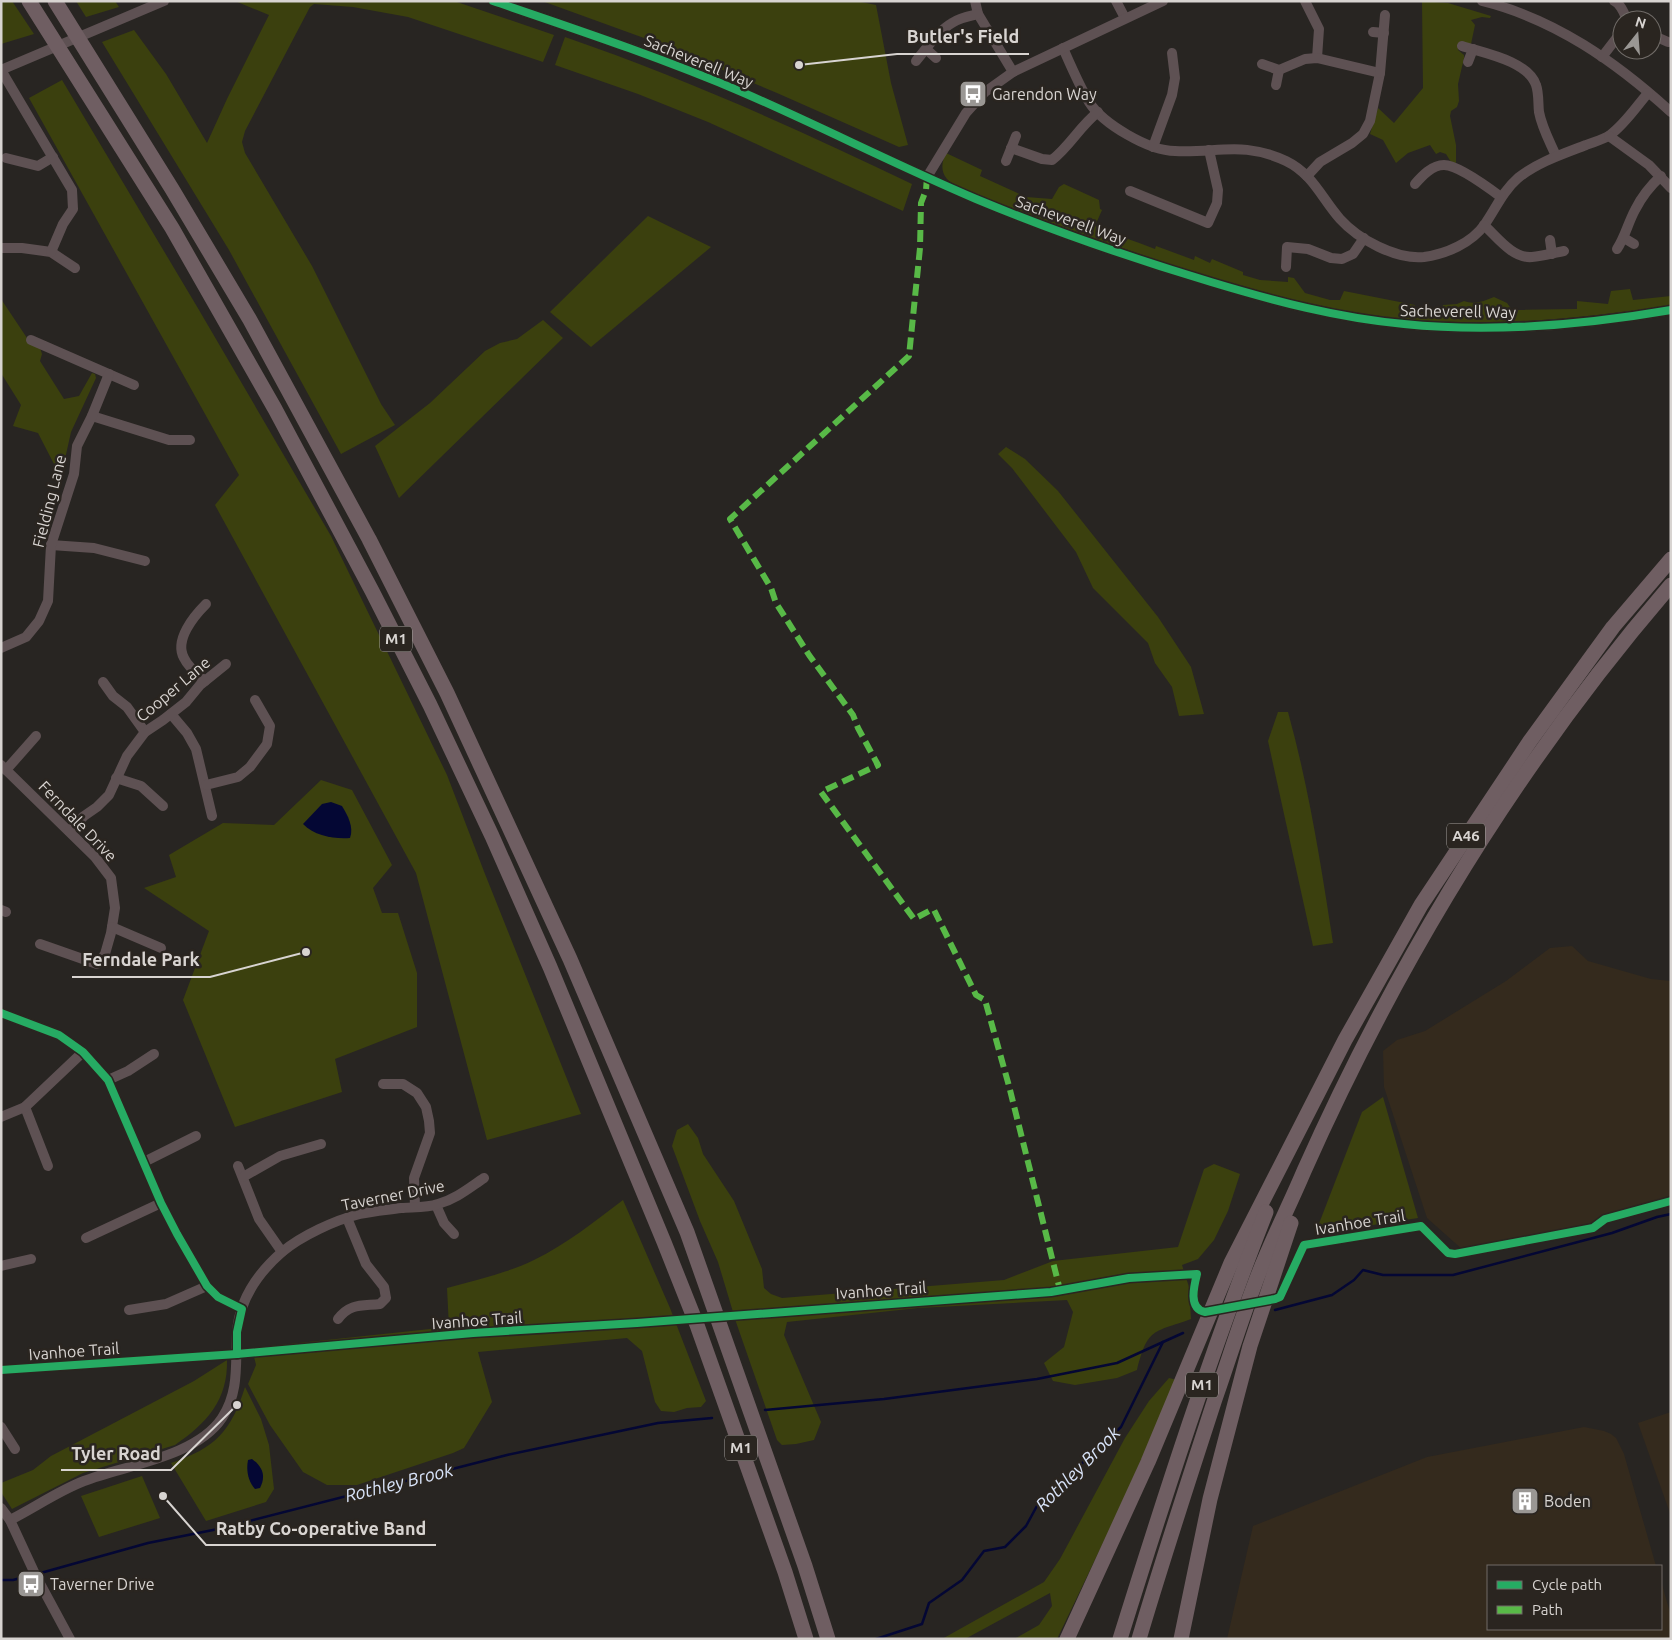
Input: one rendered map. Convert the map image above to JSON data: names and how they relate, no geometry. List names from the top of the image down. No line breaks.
{"streets":{"highway":["M1","A46"],"street":["Sacheverell Way","Fielding Lane","Cooper Lane","Ferndale Drive","Taverner Drive"],"cycle path":["Ivanhoe Trail"]},"crossings":[["M1","A46"],["Cooper Lane","Ferndale Drive"]],"water":["Rothley Brook"],"places":{"other":["Butler's Field","Ferndale Park","Tyler Road","Ratby Co-operative Band"],"bus stop":["Garendon Way","Taverner Drive"],"building":["Boden"]},"legend":["Cycle path","Path"],"north":"top"}
